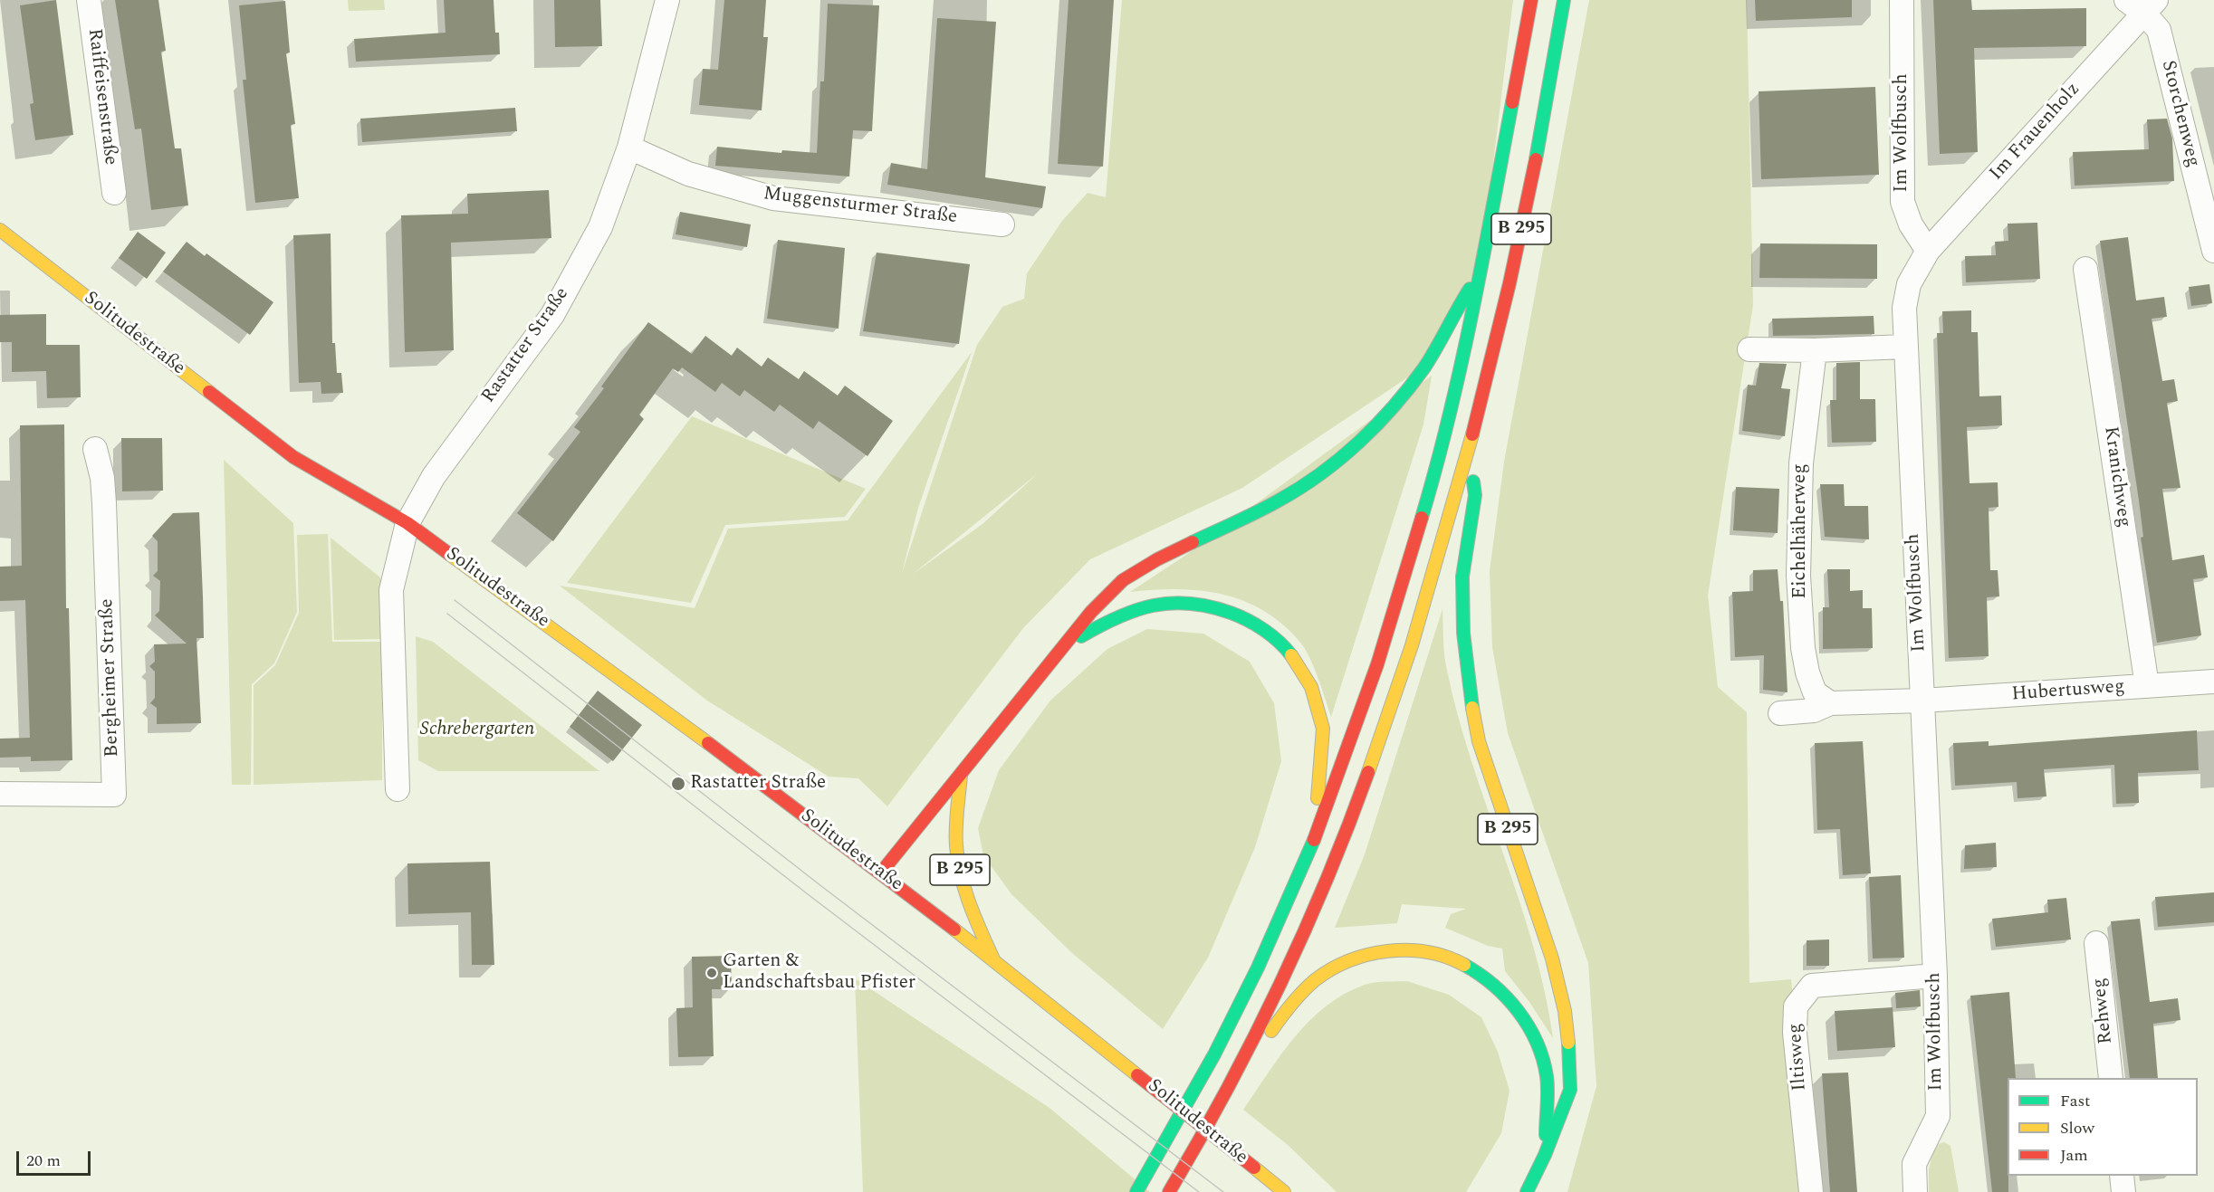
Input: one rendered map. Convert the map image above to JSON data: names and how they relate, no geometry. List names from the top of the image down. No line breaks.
{"streets":{"main road":["B 295","Solitudestraße"],"street":["Raiffeisenstraße","Storchenweg","Im Frauenholz","Im Wolfbusch","Muggensturmer Straße","Rastatter Straße","Kranichweg","Eichelhäherweg","Bergheimer Straße","Hubertusweg","Rehweg","Iltisweg"]},"crossings":[["Storchenweg","Im Frauenholz"],["Im Frauenholz","Im Wolfbusch"],["Im Wolfbusch","Hubertusweg"],["Im Wolfbusch","Iltisweg"],["Muggensturmer Straße","Rastatter Straße"],["B 295","Solitudestraße"],["Solitudestraße","Rastatter Straße"],["Kranichweg","Hubertusweg"]],"parks":["Schrebergarten"],"places":["Rastatter Straße","Garten & Landschaftsbau Pfister"],"legend":["Fast","Slow","Jam"],"scale_bar":"20 m"}
